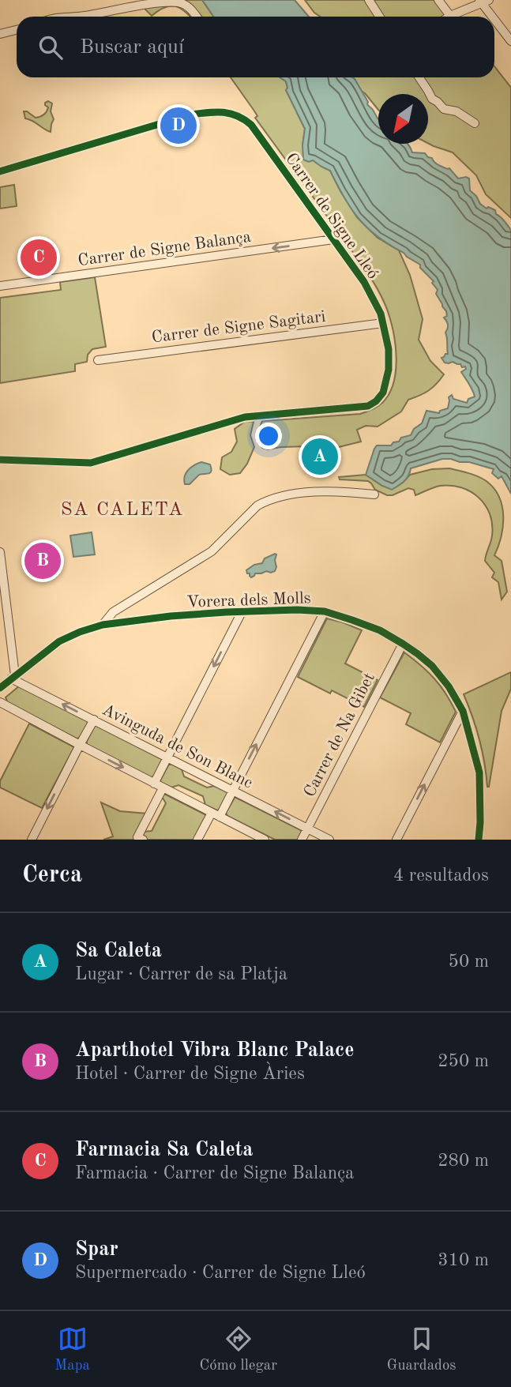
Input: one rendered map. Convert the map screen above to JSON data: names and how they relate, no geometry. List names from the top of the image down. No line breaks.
{"streets":{"street":["Carrer de Signe Lleó","Carrer de Signe Balança","Carrer de Signe Sagitari","Vorera dels Molls","Carrer de Na Gibet","Avinguda de Son Blanc"]},"crossings":[["Carrer de Signe Lleó","Carrer de Signe Balança"],["Carrer de Signe Lleó","Carrer de Signe Sagitari"],["Vorera dels Molls","Carrer de Na Gibet"],["Vorera dels Molls","Avinguda de Son Blanc"],["Carrer de Na Gibet","Avinguda de Son Blanc"]],"one_way":["Carrer de Signe Balança"],"districts":["SA CALETA"],"north":"bottom left","page":{"search":"Buscar aquí","pins":["D","C","A","B"],"heading":["Cerca","4 resultados"],"list":[{"mark":"A","name":"Sa Caleta","note":"Lugar · Carrer de sa Platja","value":"50 m"},{"mark":"B","name":"Aparthotel Vibra Blanc Palace","note":"Hotel · Carrer de Signe Àries","value":"250 m"},{"mark":"C","name":"Farmacia Sa Caleta","note":"Farmacia · Carrer de Signe Balança","value":"280 m"},{"mark":"D","name":"Spar","note":"Supermercado · Carrer de Signe Lleó","value":"310 m"}],"nav":["Mapa","Cómo llegar","Guardados"]}}
